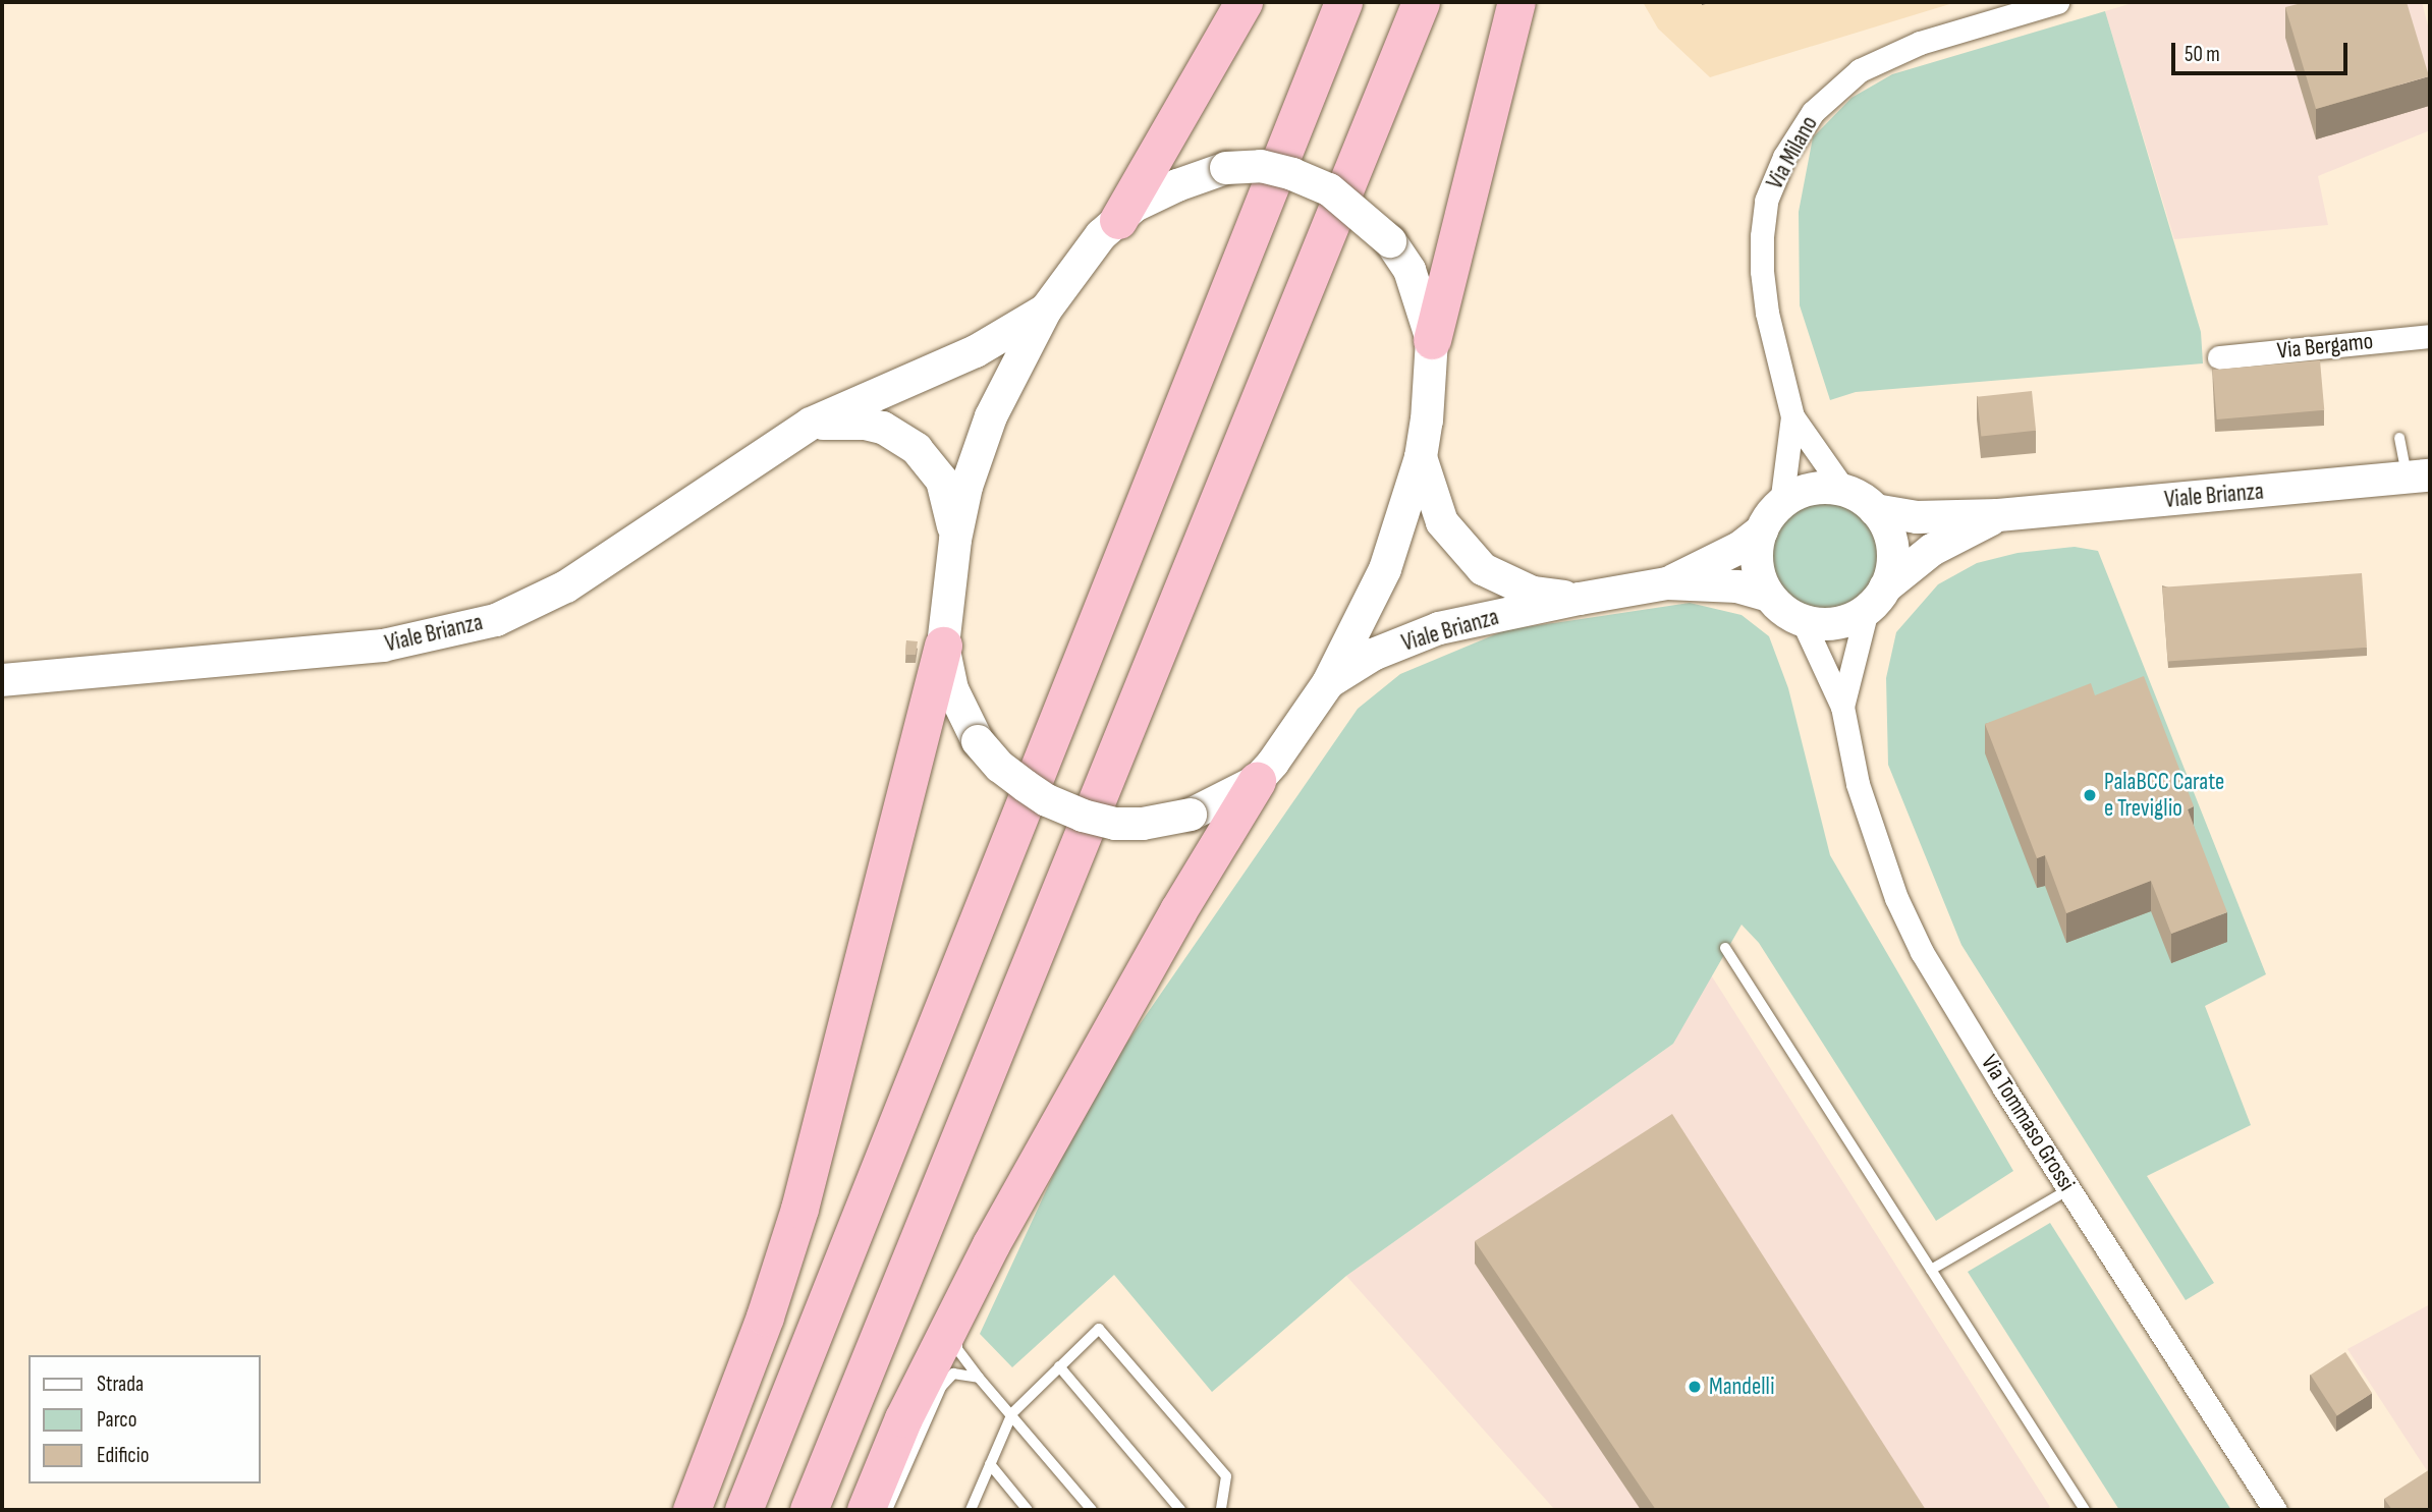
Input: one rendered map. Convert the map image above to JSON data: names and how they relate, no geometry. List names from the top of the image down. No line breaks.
{"streets":{"main road":["Viale Brianza"],"street":["Via Milano","Via Bergamo","Via Tommaso Grossi"]},"crossings":[["Via Milano","Viale Brianza"],["Via Milano","Via Tommaso Grossi"],["Viale Brianza","Via Tommaso Grossi"]],"places":["PalaBCC Carate e Treviglio","Mandelli"],"legend":["Strada","Parco","Edificio"],"scale_bar":"50 m"}
